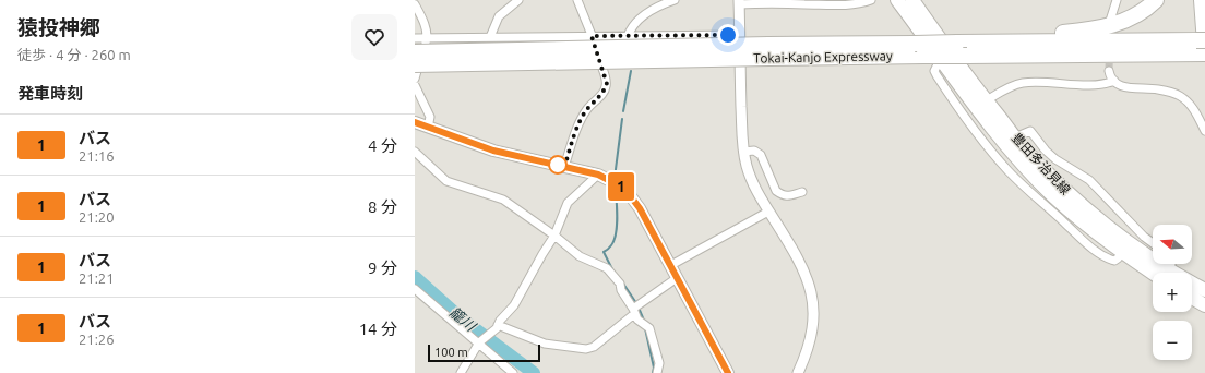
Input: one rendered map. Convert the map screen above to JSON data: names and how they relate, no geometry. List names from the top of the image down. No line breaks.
{"streets":{"highway":["Tokai-Kanjo Expressway"],"main road":["豊田多治見線"]},"water":["籠川"],"lines":["bus line 1"],"scale_bar":"100 m","north":"left","page":{"heading":[["猿投神郷","徒歩 · 4 分 · 260 m"],"発車時刻"],"on_map":"1","list":[{"mark":"1","name":"バス","note":"21:16","value":"4 分"},{"mark":"1","name":"バス","note":"21:20","value":"8 分"},{"mark":"1","name":"バス","note":"21:21","value":"9 分"},{"mark":"1","name":"バス","note":"21:26","value":"14 分"}],"map_buttons":["+","−"],"scale":"100 m"}}
